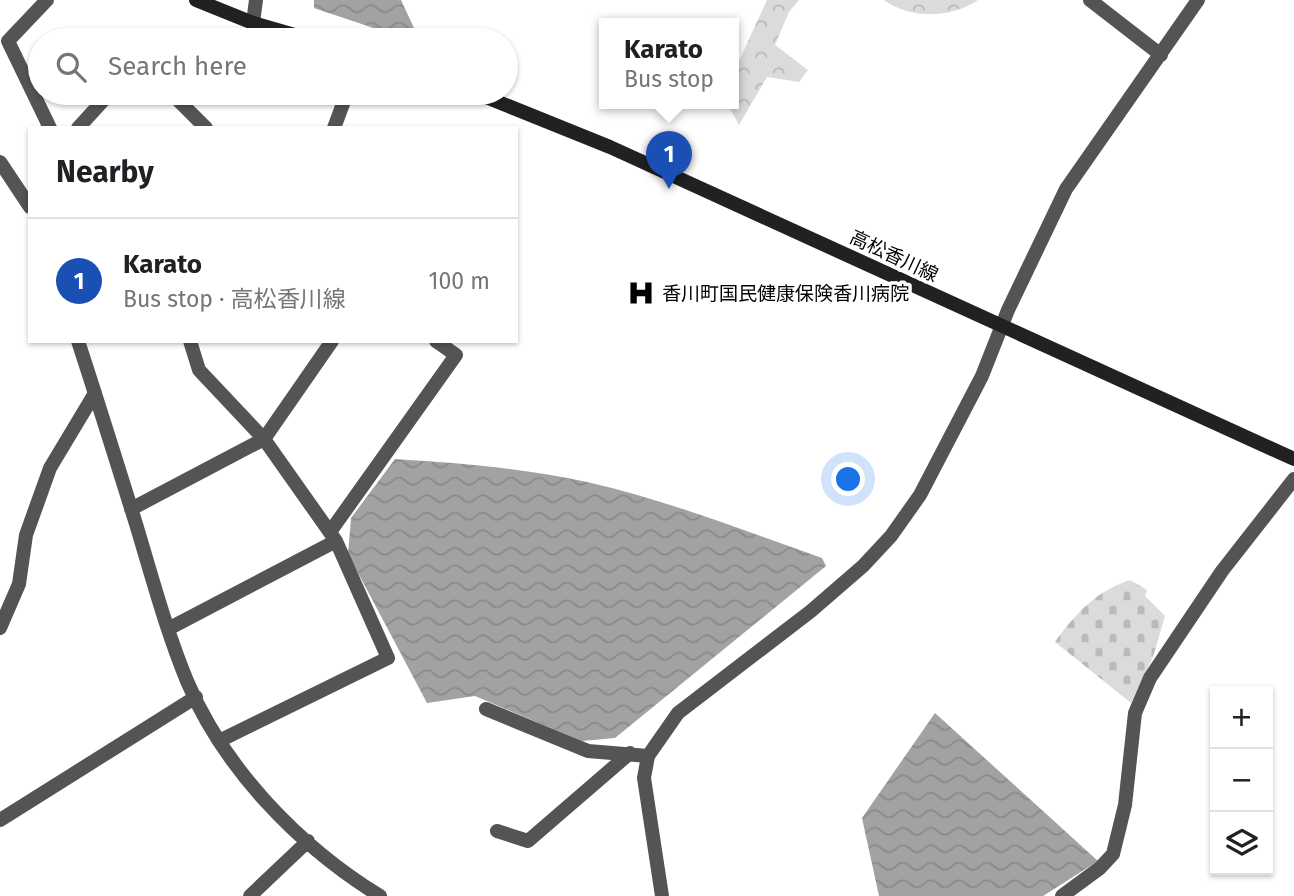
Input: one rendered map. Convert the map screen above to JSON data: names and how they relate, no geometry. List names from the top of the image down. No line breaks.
{"streets":{"main road":["高松香川線"]},"places":{"hospital":["香川町国民健康保険香川病院"]},"page":{"popup":["Karato","Bus stop"],"search":"Search here","heading":"Nearby","pins":"1","list":[{"mark":"1","name":"Karato","note":"Bus stop · 高松香川線","value":"100 m"}],"map_buttons":["+","−"]}}
